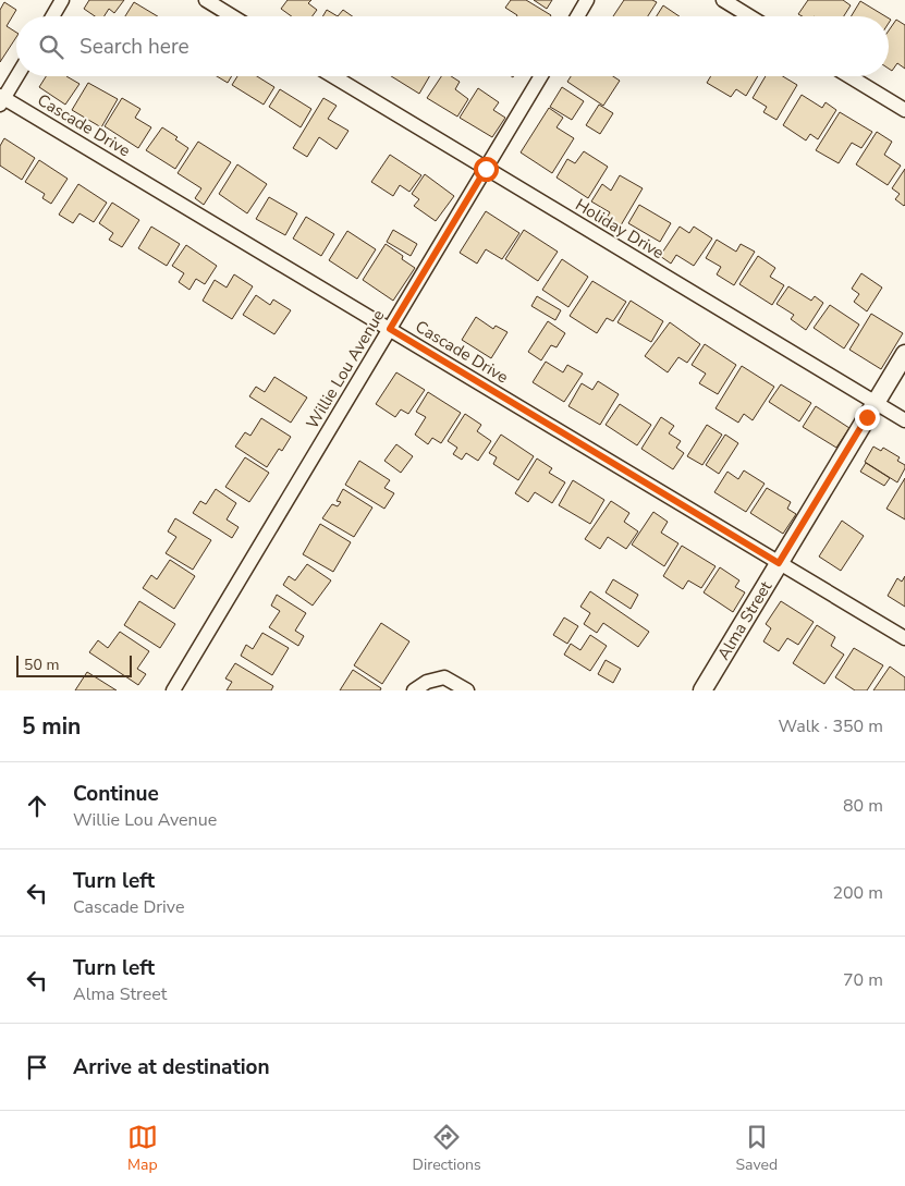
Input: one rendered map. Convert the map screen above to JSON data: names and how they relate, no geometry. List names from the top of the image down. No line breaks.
{"streets":{"street":["Cascade Drive","Holiday Drive","Willie Lou Avenue","Alma Street"]},"crossings":[["Cascade Drive","Willie Lou Avenue"],["Cascade Drive","Alma Street"],["Holiday Drive","Willie Lou Avenue"],["Holiday Drive","Alma Street"]],"scale_bar":"50 m","page":{"search":"Search here","scale":"50 m","heading":["5 min","Walk · 350 m"],"list":[["Continue","Willie Lou Avenue","80 m"],["Turn left","Cascade Drive","200 m"],["Turn left","Alma Street","70 m"],"Arrive at destination"],"nav":["Map","Directions","Saved"]}}
